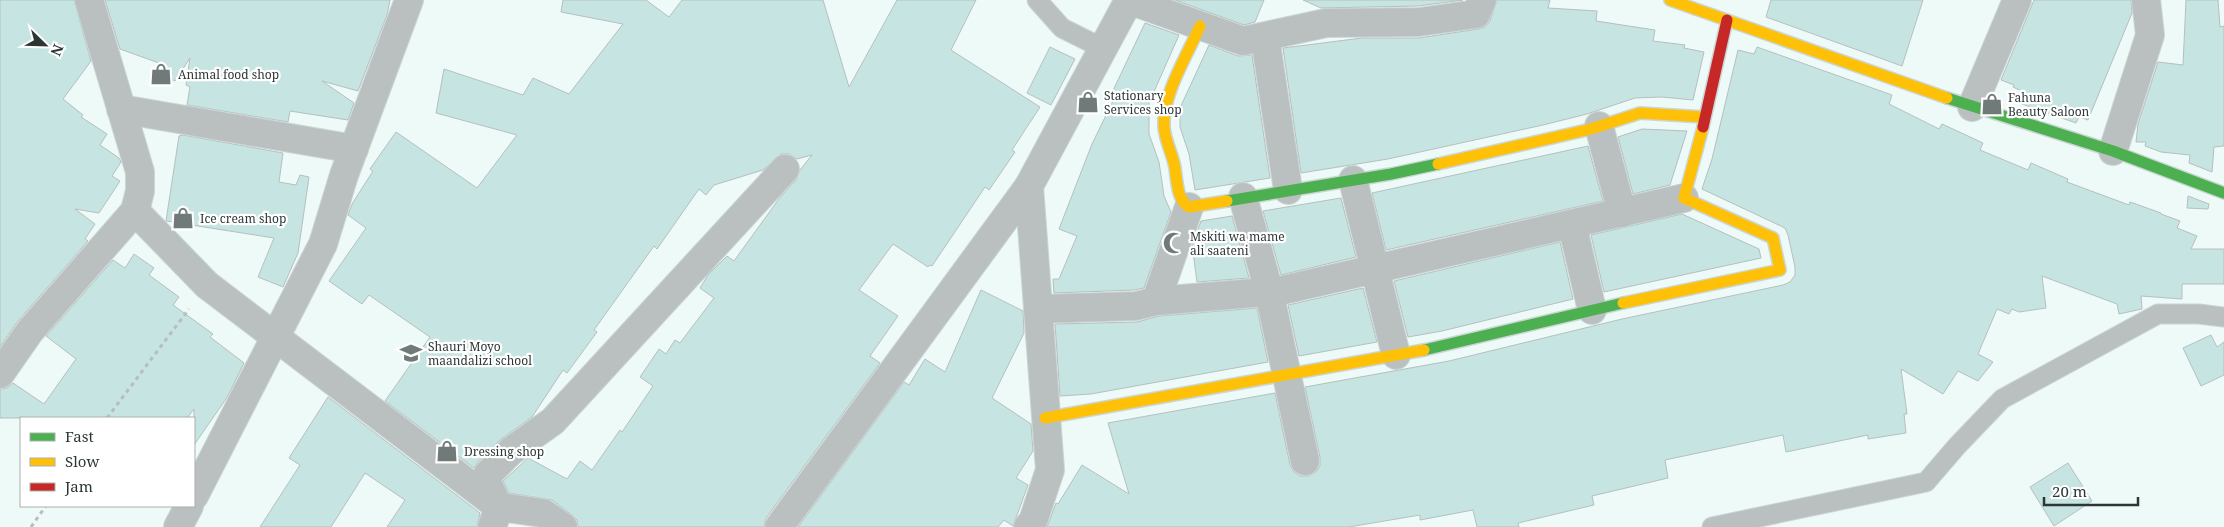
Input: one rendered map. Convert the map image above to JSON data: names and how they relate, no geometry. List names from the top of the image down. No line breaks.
{"places":{"shop":["Animal food shop","Stationary Services shop","Fahuna Beauty Saloon","Ice cream shop","Dressing shop"],"mosque":["Mskiti wa mame ali saateni"],"school or university":["Shauri Moyo maandalizi school"]},"legend":["Fast","Slow","Jam"],"scale_bar":"20 m","north":"bottom right"}
